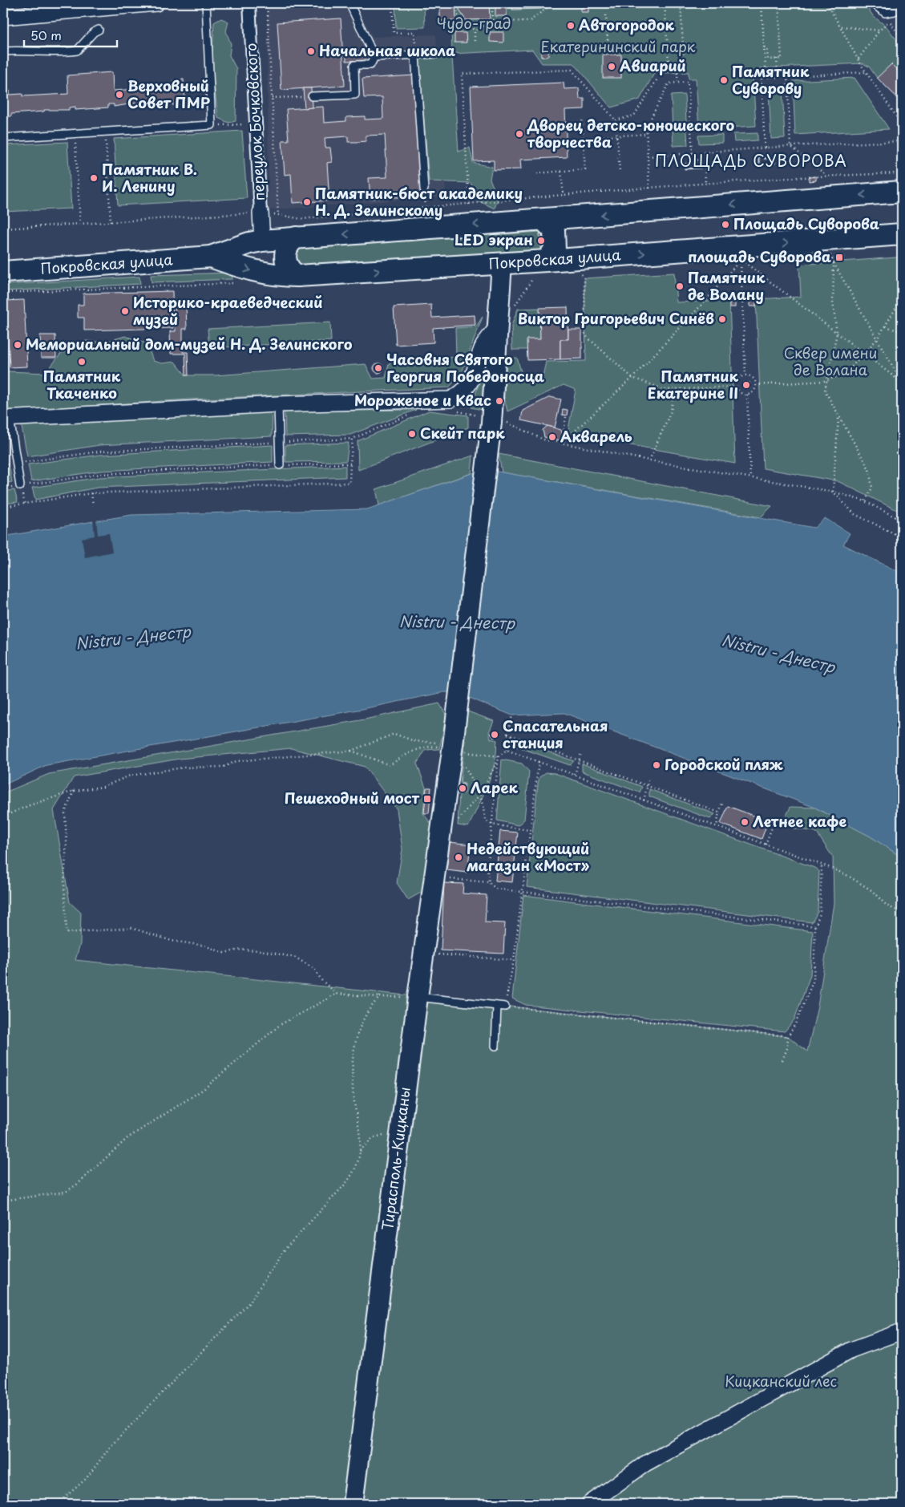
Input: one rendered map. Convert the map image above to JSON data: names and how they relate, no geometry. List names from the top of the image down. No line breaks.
{"streets":{"main road":["Покровская улица"],"street":["переулок Бочковского","Тирасполь-Кицканы"]},"crossings":[["переулок Бочковского","Покровская улица"],["Покровская улица","Тирасполь-Кицканы"]],"districts":["ПЛОЩАДЬ СУВОРОВА"],"water":["Nistru - Днестр"],"parks":["Чудо-град","Екатерининский парк","Сквер имени де Волана","Кицканский лес"],"places":{"other":["Автогородок","Начальная школа","Авиарий","Памятник Суворову","Верховный Совет ПМР","Дворец детско-юношеского творчества","Памятник В. И. Ленину","Памятник-бюст академику Н. Д. Зелинскому","Площадь Суворова","LED экран","Памятник де Волану","Историко-краеведческий музей","Виктор Григорьевич Синёв","Мемориальный дом-музей Н. Д. Зелинского","Памятник Ткаченко","Часовня Святого Георгия Победоносца","Памятник Екатерине II","Мороженое и Квас","Скейт парк","Акварель","Спасательная станция","Городской пляж","Ларек","Летнее кафе","Недействующий магазин «Мост»"],"transit":["площадь Суворова","Пешеходный мост"]},"scale_bar":"50 m"}
